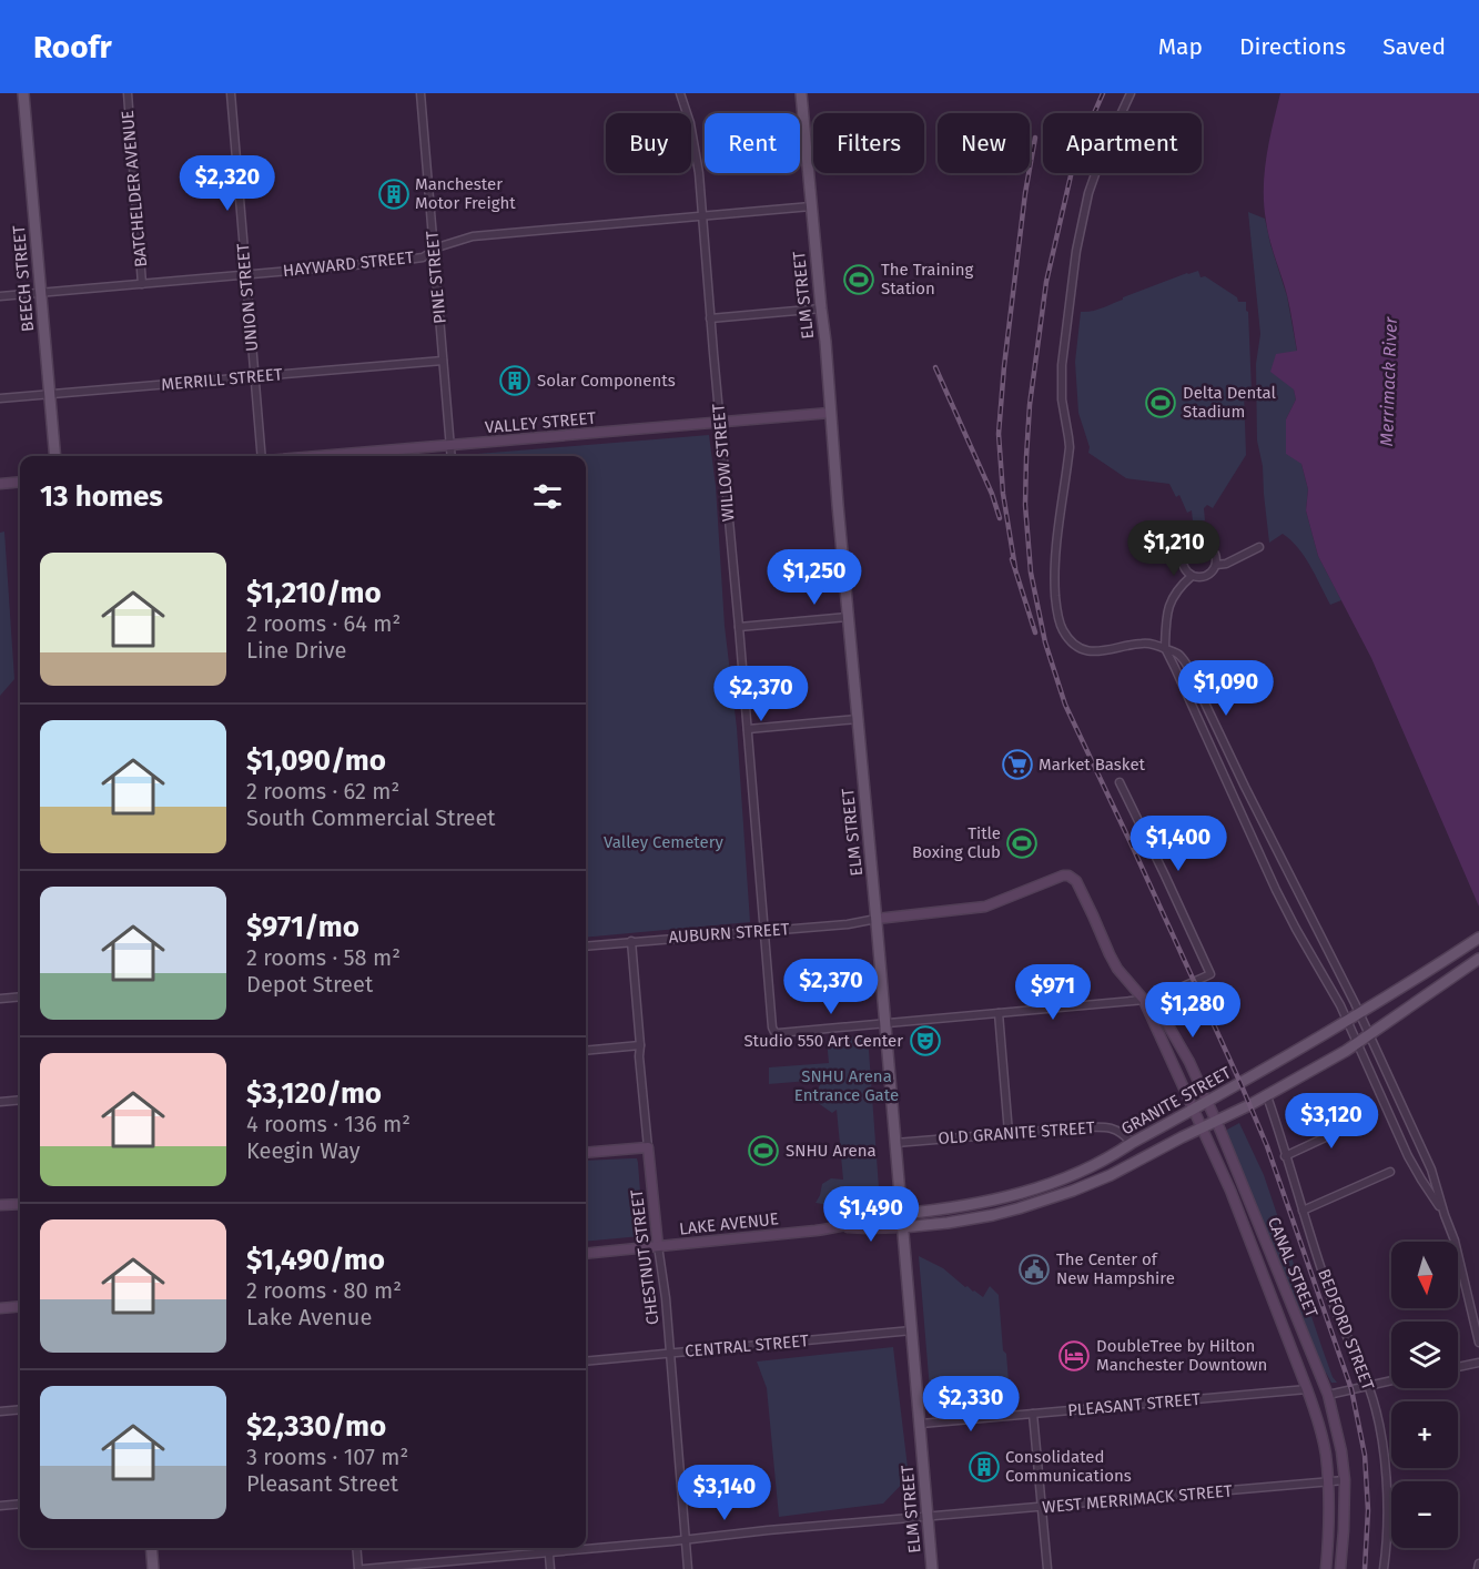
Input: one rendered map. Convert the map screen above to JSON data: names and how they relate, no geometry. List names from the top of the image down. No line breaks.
{"streets":{"main road":["BEECH STREET","ELM STREET","GRANITE STREET"],"street":["BATCHELDER AVENUE","HAYWARD STREET","PINE STREET","UNION STREET","MERRILL STREET","VALLEY STREET","WILLOW STREET","AUBURN STREET","OLD GRANITE STREET","LAKE AVENUE","CHESTNUT STREET","CANAL STREET","BEDFORD STREET","CENTRAL STREET","PLEASANT STREET","WEST MERRIMACK STREET"]},"crossings":[["BATCHELDER AVENUE","HAYWARD STREET"],["HAYWARD STREET","PINE STREET"],["HAYWARD STREET","BEECH STREET"],["HAYWARD STREET","ELM STREET"],["HAYWARD STREET","UNION STREET"],["HAYWARD STREET","WILLOW STREET"],["PINE STREET","MERRILL STREET"],["PINE STREET","VALLEY STREET"],["BEECH STREET","MERRILL STREET"],["ELM STREET","VALLEY STREET"],["ELM STREET","WILLOW STREET"],["ELM STREET","AUBURN STREET"],["ELM STREET","GRANITE STREET"],["ELM STREET","OLD GRANITE STREET"],["ELM STREET","LAKE AVENUE"],["ELM STREET","CANAL STREET"],["ELM STREET","CENTRAL STREET"],["ELM STREET","PLEASANT STREET"],["ELM STREET","WEST MERRIMACK STREET"],["UNION STREET","MERRILL STREET"],["VALLEY STREET","WILLOW STREET"],["WILLOW STREET","AUBURN STREET"],["AUBURN STREET","CHESTNUT STREET"],["AUBURN STREET","CANAL STREET"],["GRANITE STREET","OLD GRANITE STREET"],["GRANITE STREET","LAKE AVENUE"],["GRANITE STREET","CANAL STREET"],["GRANITE STREET","BEDFORD STREET"],["LAKE AVENUE","CHESTNUT STREET"],["CHESTNUT STREET","CENTRAL STREET"],["CHESTNUT STREET","WEST MERRIMACK STREET"],["CANAL STREET","PLEASANT STREET"],["CANAL STREET","WEST MERRIMACK STREET"]],"water":["Merrimack River"],"parks":["Valley Cemetery","SNHU Arena Entrance Gate"],"places":{"building":["Manchester Motor Freight","Solar Components","Consolidated Communications"],"sports":["The Training Station","Delta Dental Stadium","Title Boxing Club","SNHU Arena"],"supermarket":["Market Basket"],"theatre":["Studio 550 Art Center"],"public building":["The Center of New Hampshire"],"hotel":["DoubleTree by Hilton Manchester Downtown"]},"north":"bottom","page":{"header":"Roofr","nav":["Map","Directions","Saved"],"chip":["Buy","Rent","Filters","New","Apartment"],"price":["$2,320","$1,210","$1,250","$1,090","$2,370","$1,400","$2,370","$971","$1,280","$3,120","$1,490","$2,330","$3,140"],"heading":"13 homes","list":[{"name":"$1,210/mo","note":"2 rooms · 64 m² · Line Drive"},{"name":"$1,090/mo","note":"2 rooms · 62 m² · South Commercial Street"},{"name":"$971/mo","note":"2 rooms · 58 m² · Depot Street"},{"name":"$3,120/mo","note":"4 rooms · 136 m² · Keegin Way"},{"name":"$1,490/mo","note":"2 rooms · 80 m² · Lake Avenue"},{"name":"$2,330/mo","note":"3 rooms · 107 m² · Pleasant Street"}],"map_buttons":["+","−"]}}
